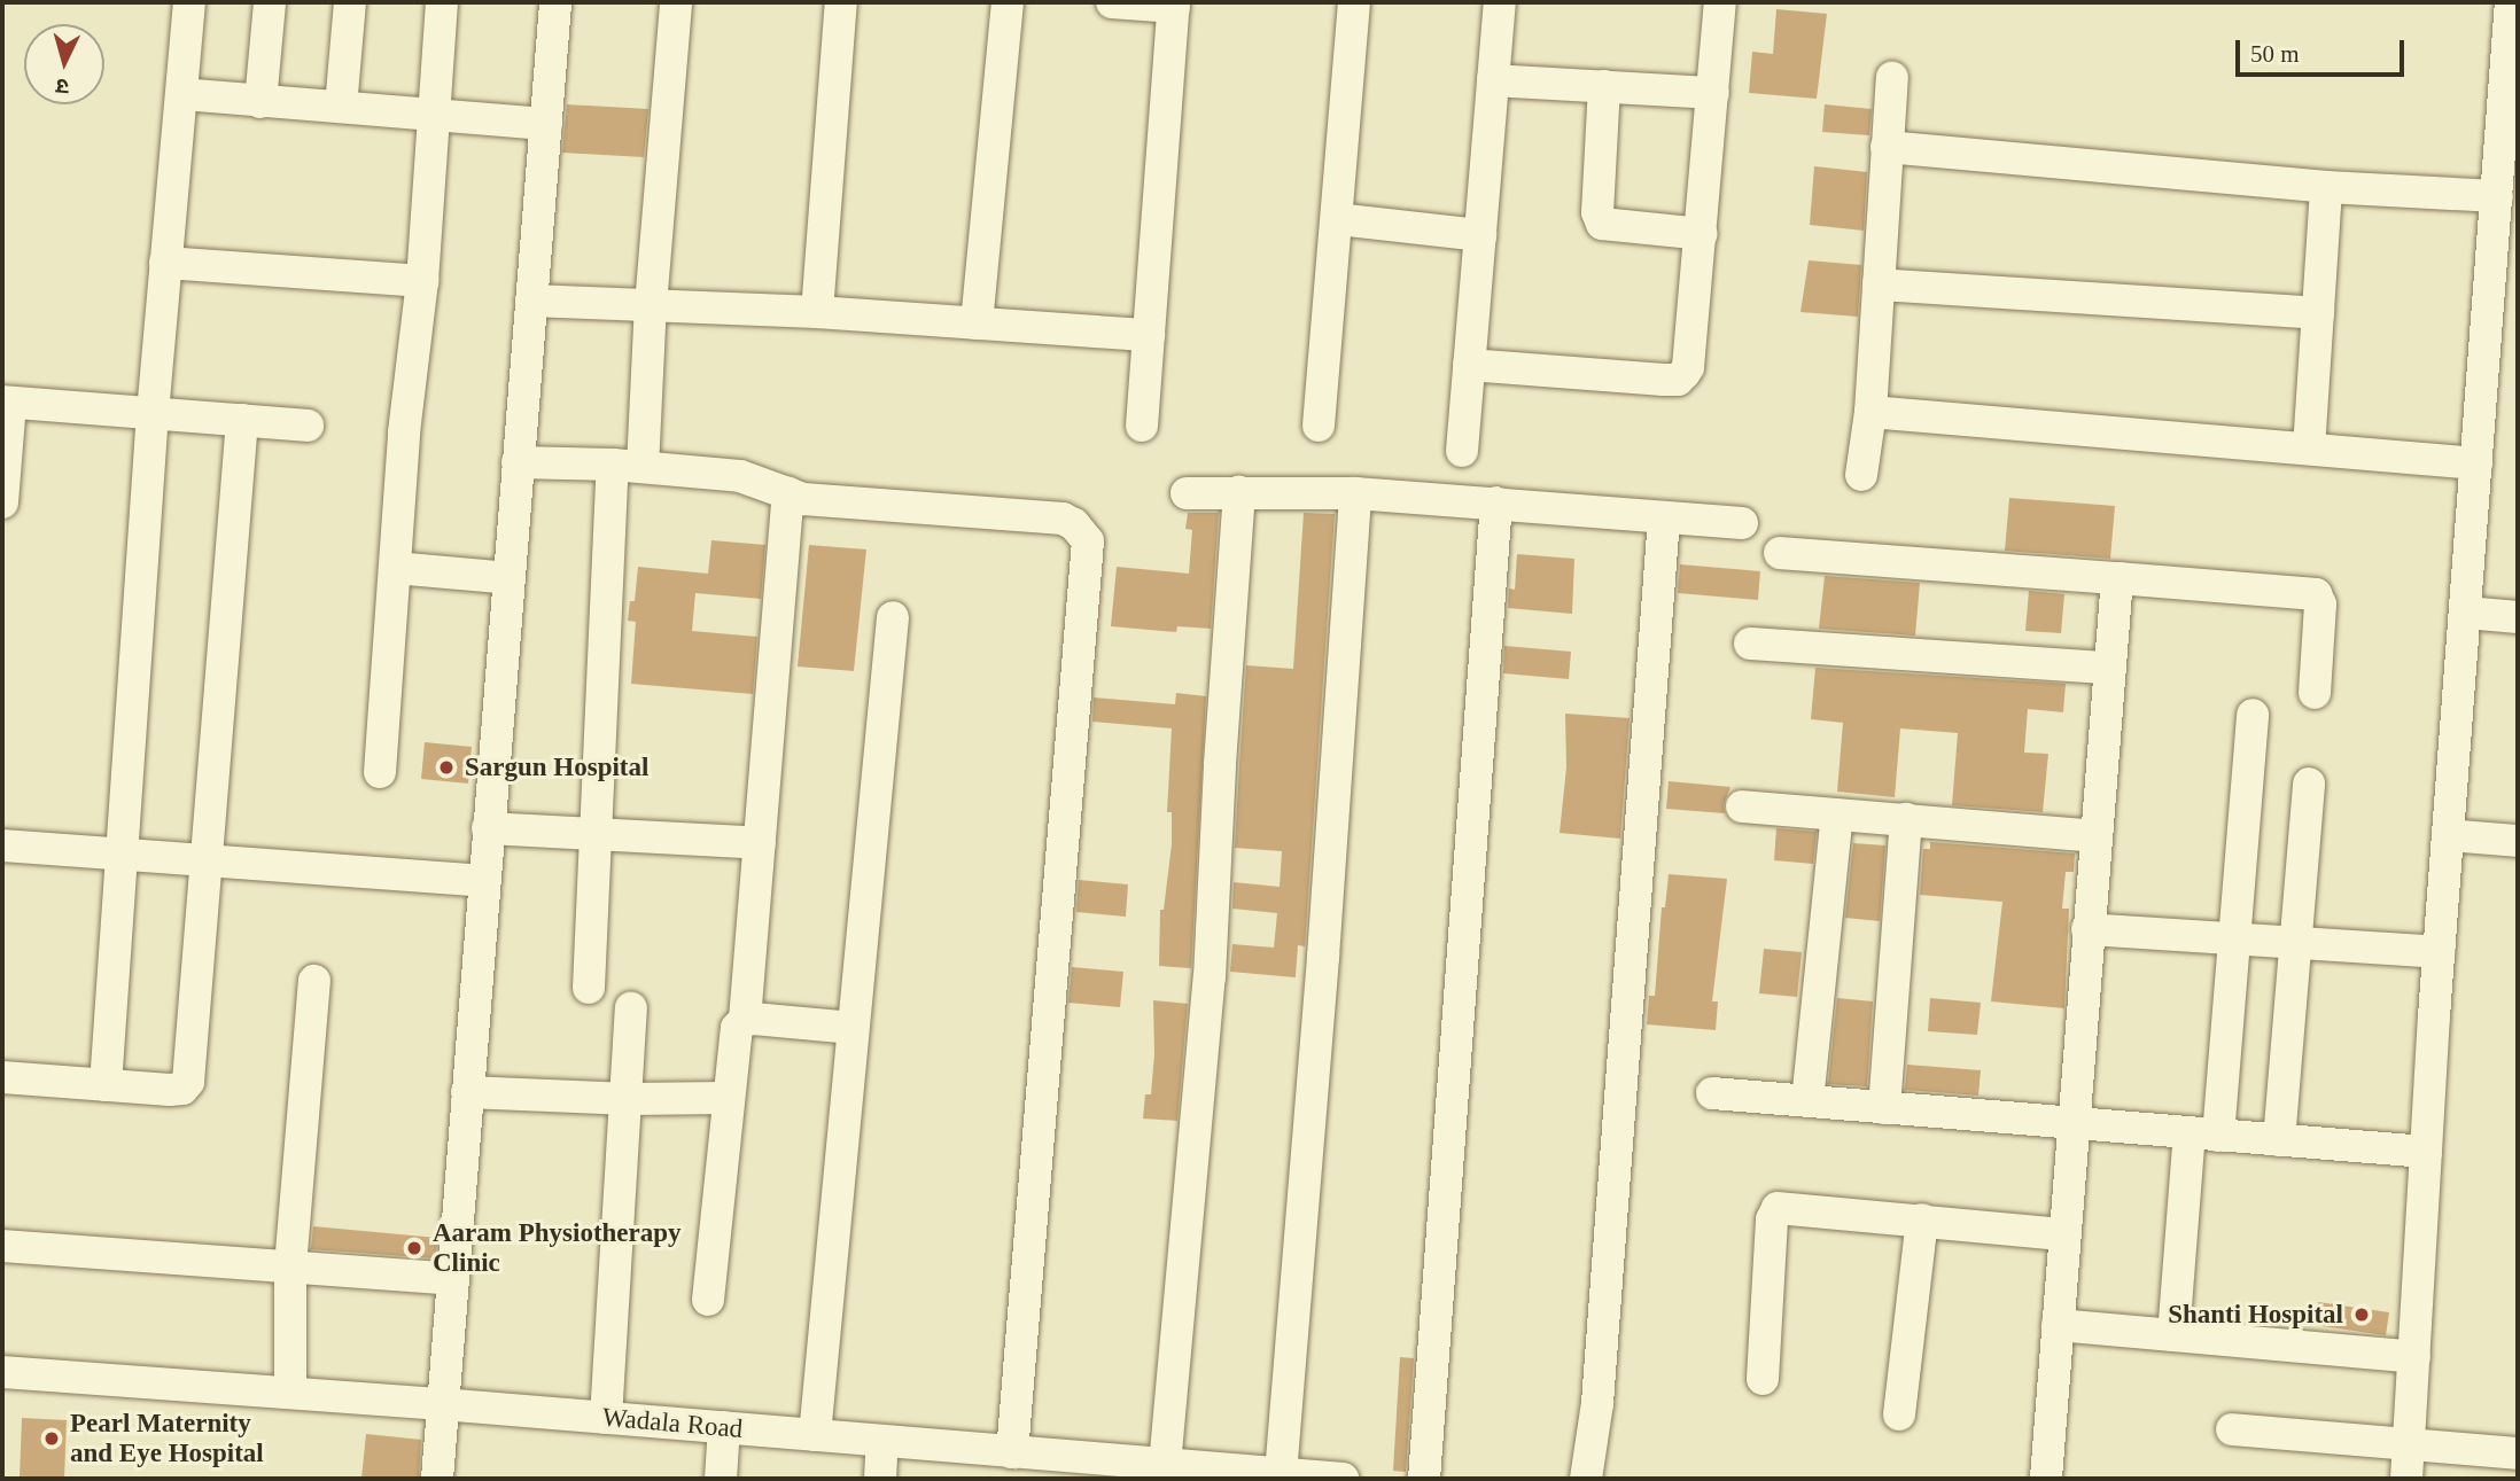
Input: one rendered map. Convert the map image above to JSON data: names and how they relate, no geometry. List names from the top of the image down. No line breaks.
{"streets":{"street":["Wadala Road"]},"places":["Sargun Hospital","Aaram Physiotherapy Clinic","Shanti Hospital","Pearl Maternity and Eye Hospital"],"scale_bar":"50 m","north":"bottom"}
